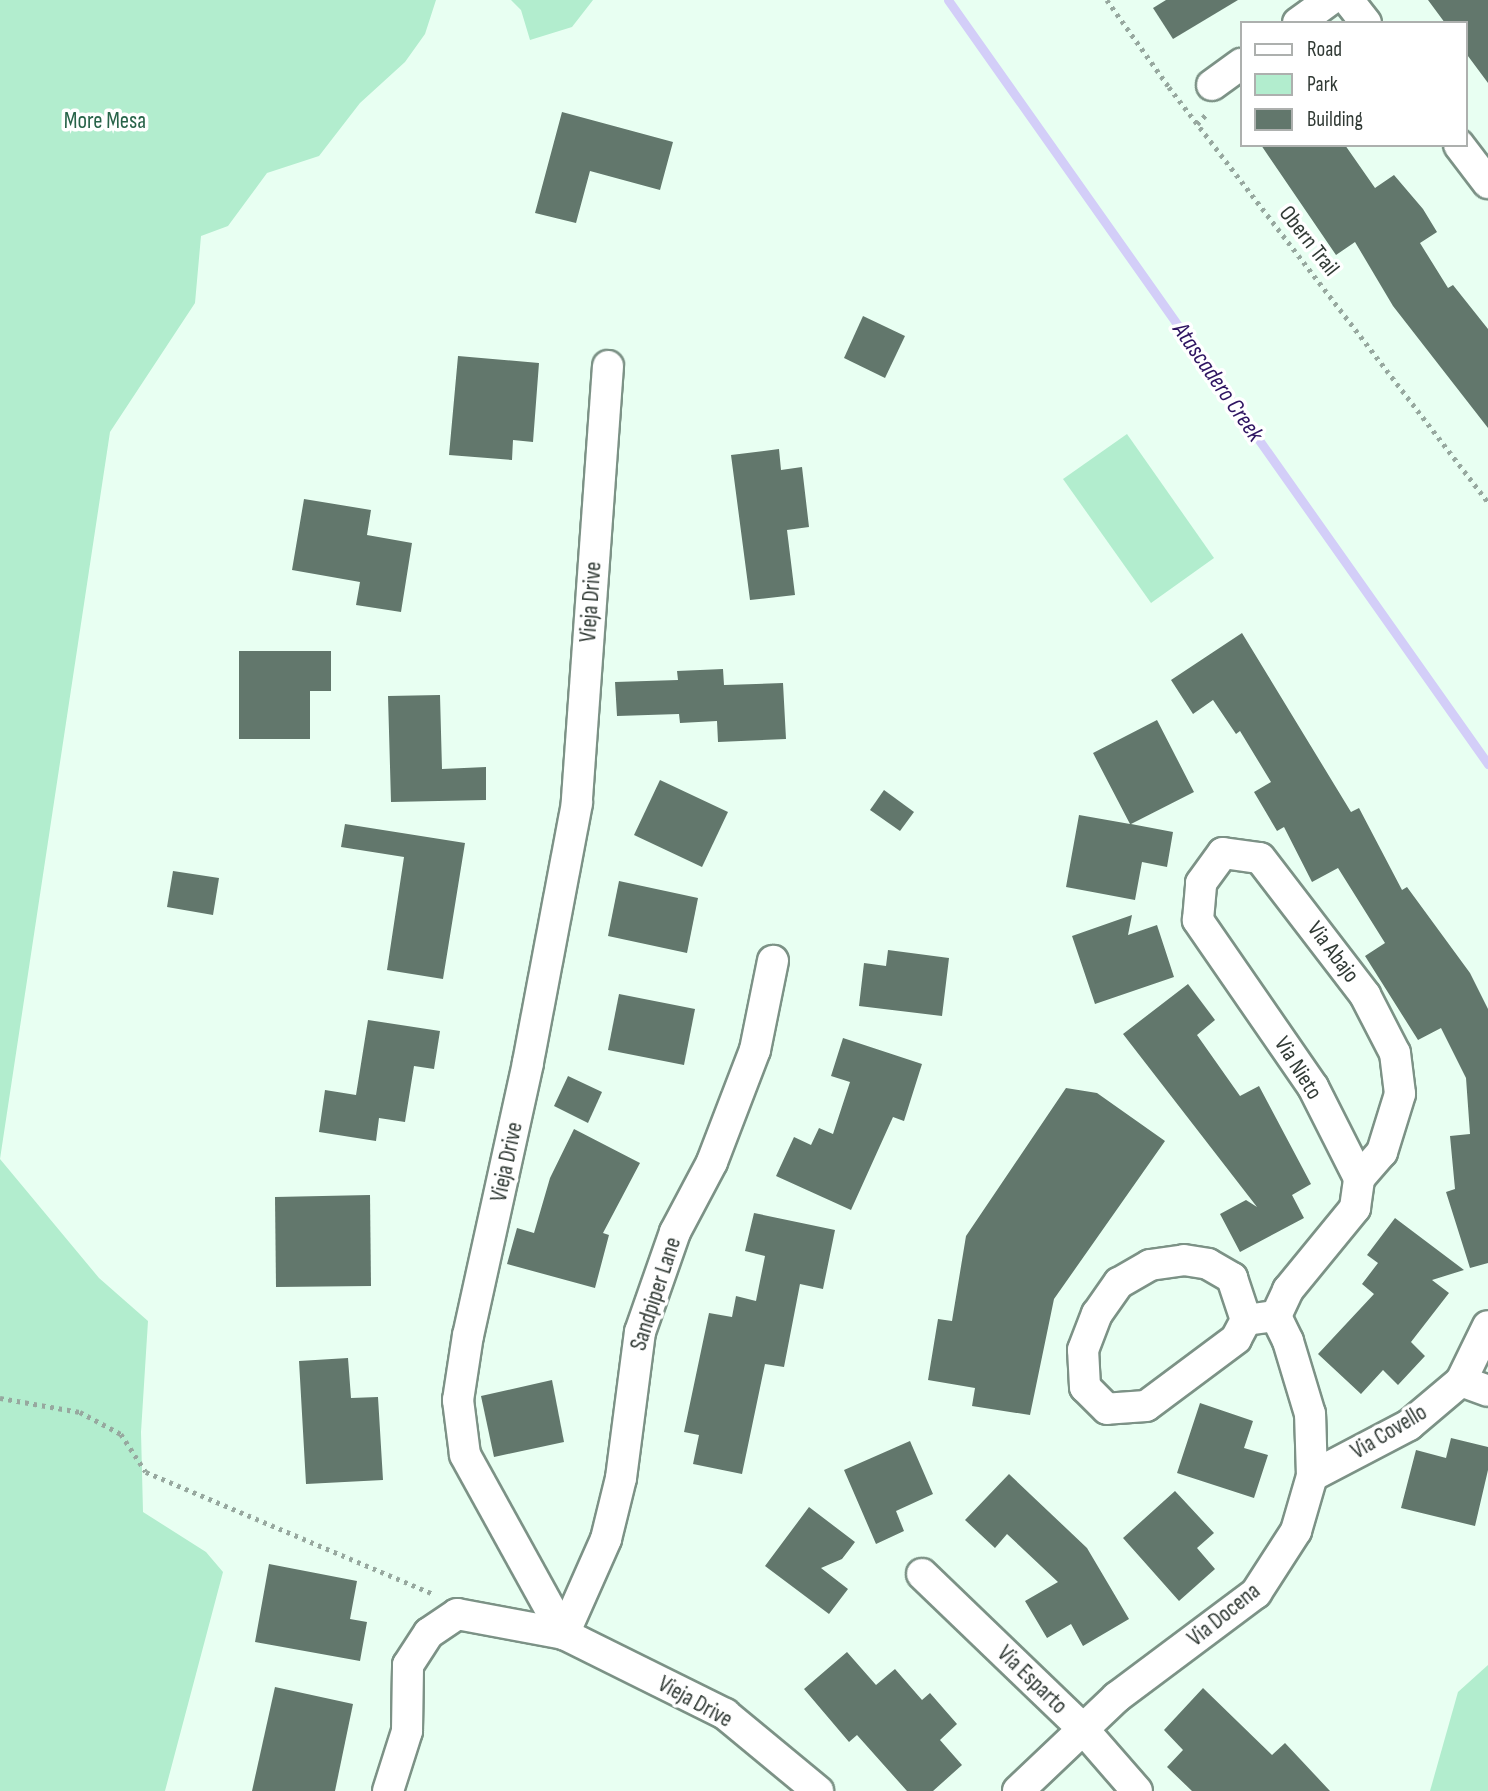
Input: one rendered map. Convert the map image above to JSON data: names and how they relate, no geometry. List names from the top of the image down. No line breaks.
{"streets":{"street":["Vieja Drive","Via Abajo","Via Nieto","Sandpiper Lane","Via Covello","Via Docena","Via Esparto"],"path":["Obern Trail"]},"crossings":[["Vieja Drive","Sandpiper Lane"],["Via Abajo","Via Nieto"],["Via Covello","Via Docena"],["Via Docena","Via Esparto"]],"water":["Atascadero Creek"],"parks":["More Mesa"],"legend":["Road","Park","Building"]}
